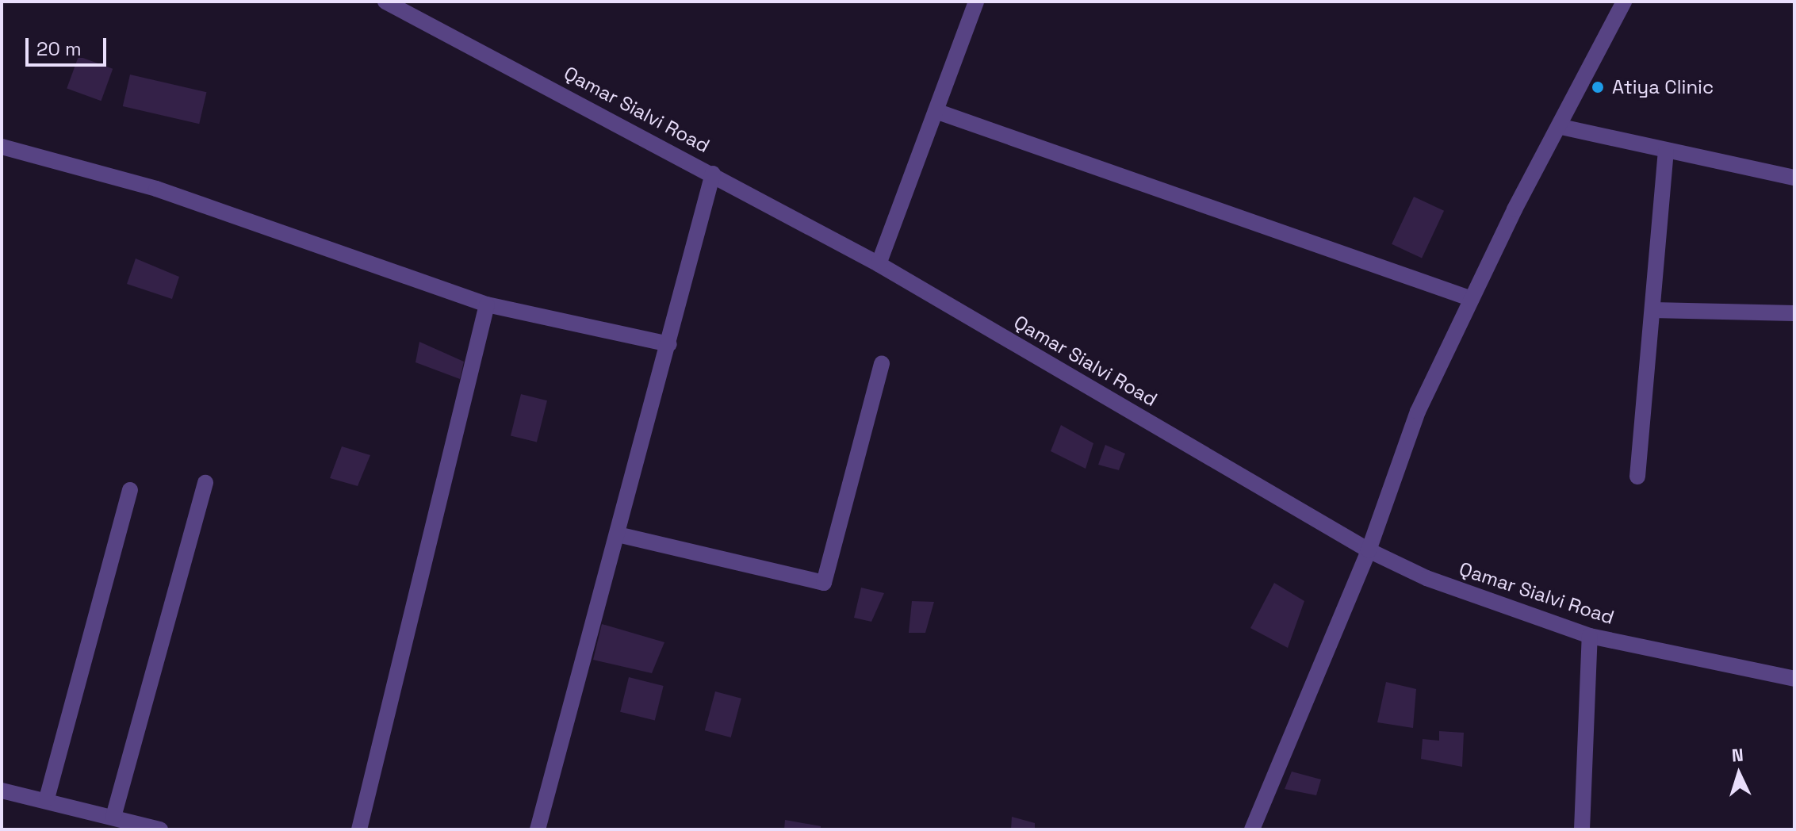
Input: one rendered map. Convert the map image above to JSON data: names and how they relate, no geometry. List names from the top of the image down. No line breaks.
{"streets":{"street":["Qamar Sialvi Road"]},"places":["Atiya Clinic"],"scale_bar":"20 m","north":"top"}
